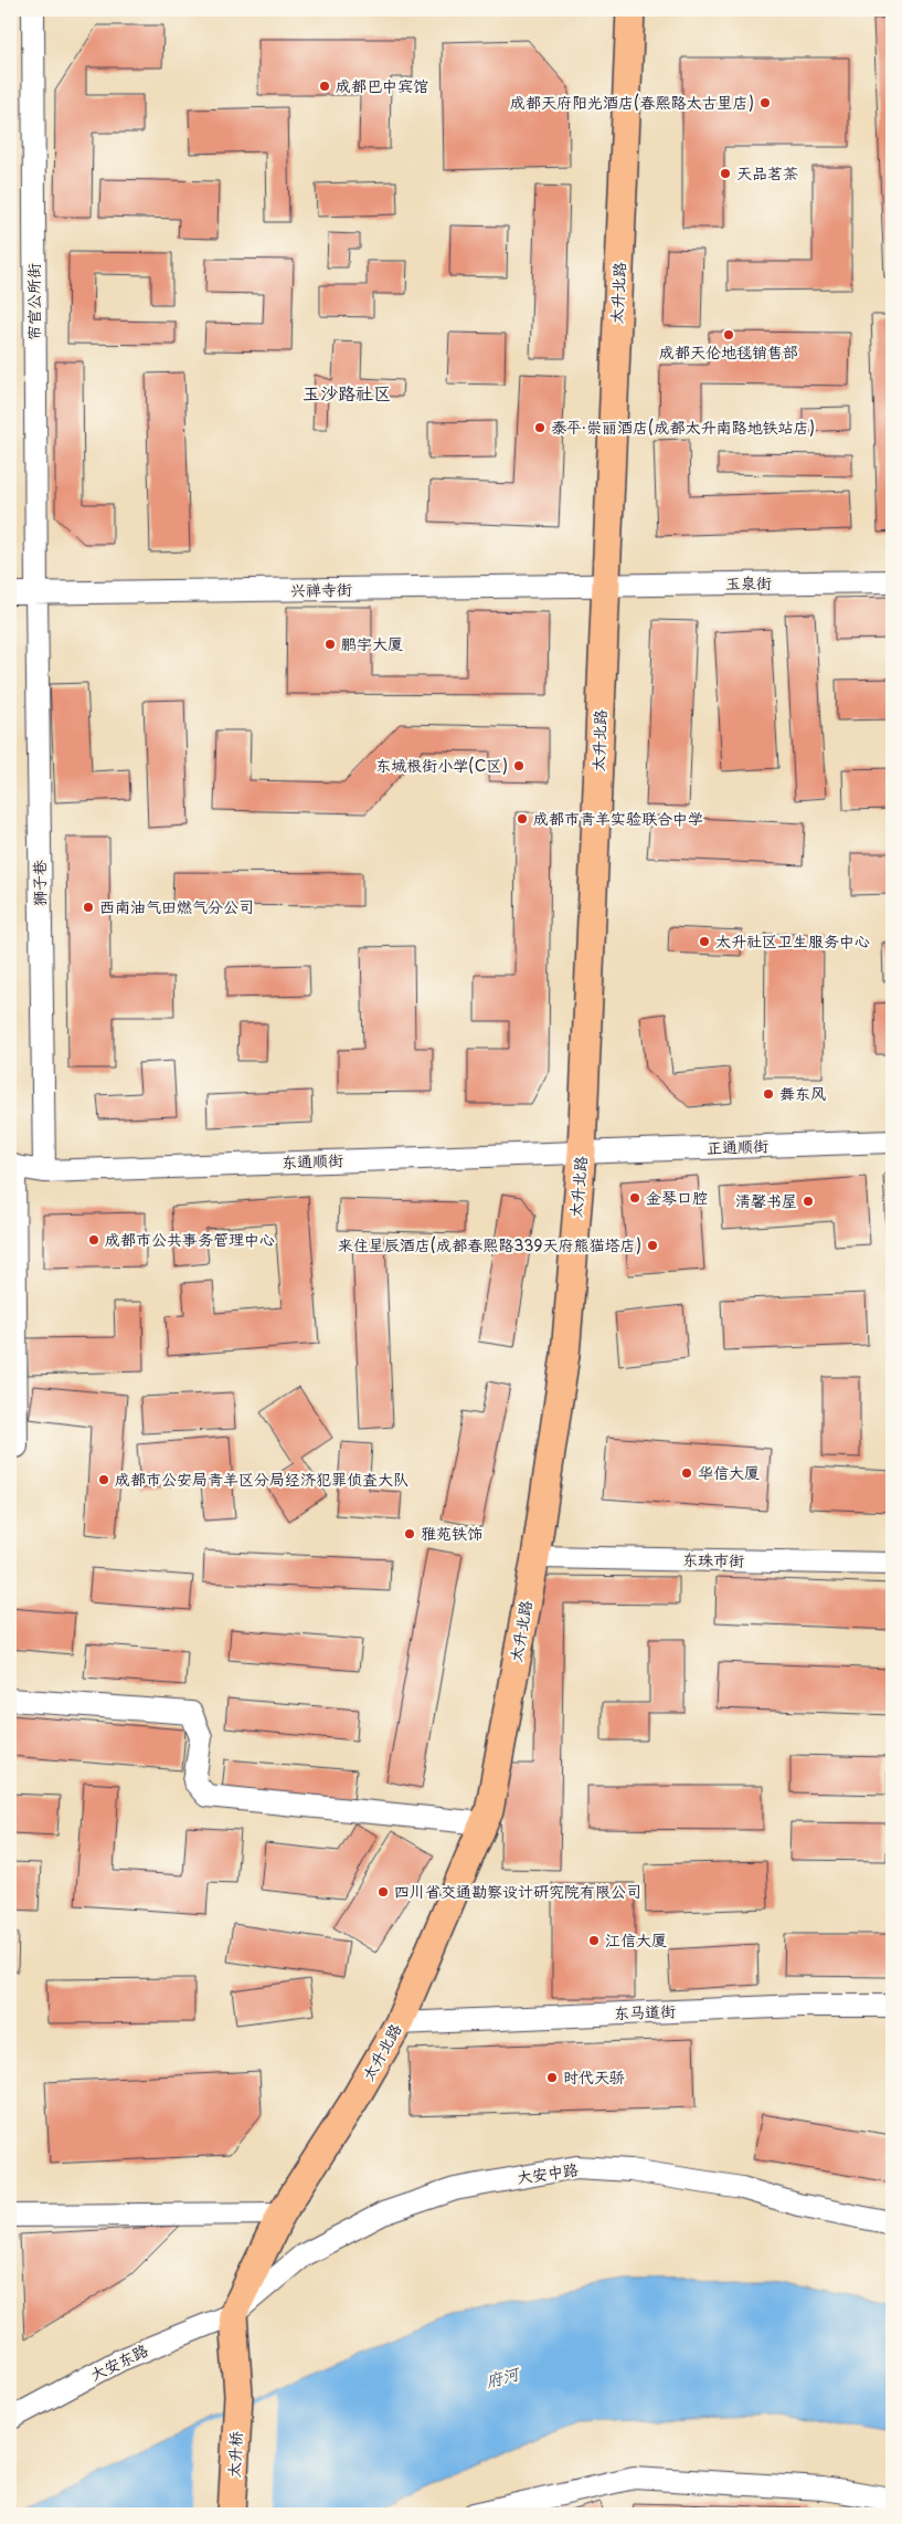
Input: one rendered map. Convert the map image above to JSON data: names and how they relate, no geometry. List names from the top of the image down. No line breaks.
{"streets":{"main road":["太升北路","太升桥"],"street":["帘官公所街","玉泉街","兴禅寺街","狮子巷","正通顺街","东通顺街","东珠市街","东马道街","大安中路","大安东路"]},"crossings":[["太升北路","玉泉街"],["太升北路","兴禅寺街"],["太升北路","正通顺街"],["太升北路","东通顺街"],["太升北路","东珠市街"],["太升北路","东马道街"],["太升北路","大安中路"],["太升北路","大安东路"],["太升北路","太升桥"],["帘官公所街","兴禅寺街"],["帘官公所街","狮子巷"],["玉泉街","兴禅寺街"],["兴禅寺街","狮子巷"],["狮子巷","东通顺街"],["正通顺街","东通顺街"],["大安中路","大安东路"]],"districts":["玉沙路社区"],"water":["府河"],"places":["成都巴中宾馆","成都天府阳光酒店(春熙路太古里店)","天品茗茶","成都天伦地毯销售部","泰平·崇丽酒店(成都太升南路地铁站店)","鹏宇大厦","东城根街小学(C区)","成都市青羊实验联合中学","西南油气田燃气分公司","太升社区卫生服务中心","舞东风","金琴口腔","清馨书屋","成都市公共事务管理中心","来住星辰酒店(成都春熙路339天府熊猫塔店)","华信大厦","成都市公安局青羊区分局经济犯罪侦查大队","雅苑铁饰","四川省交通勘察设计研究院有限公司","江信大厦","时代天骄"]}
